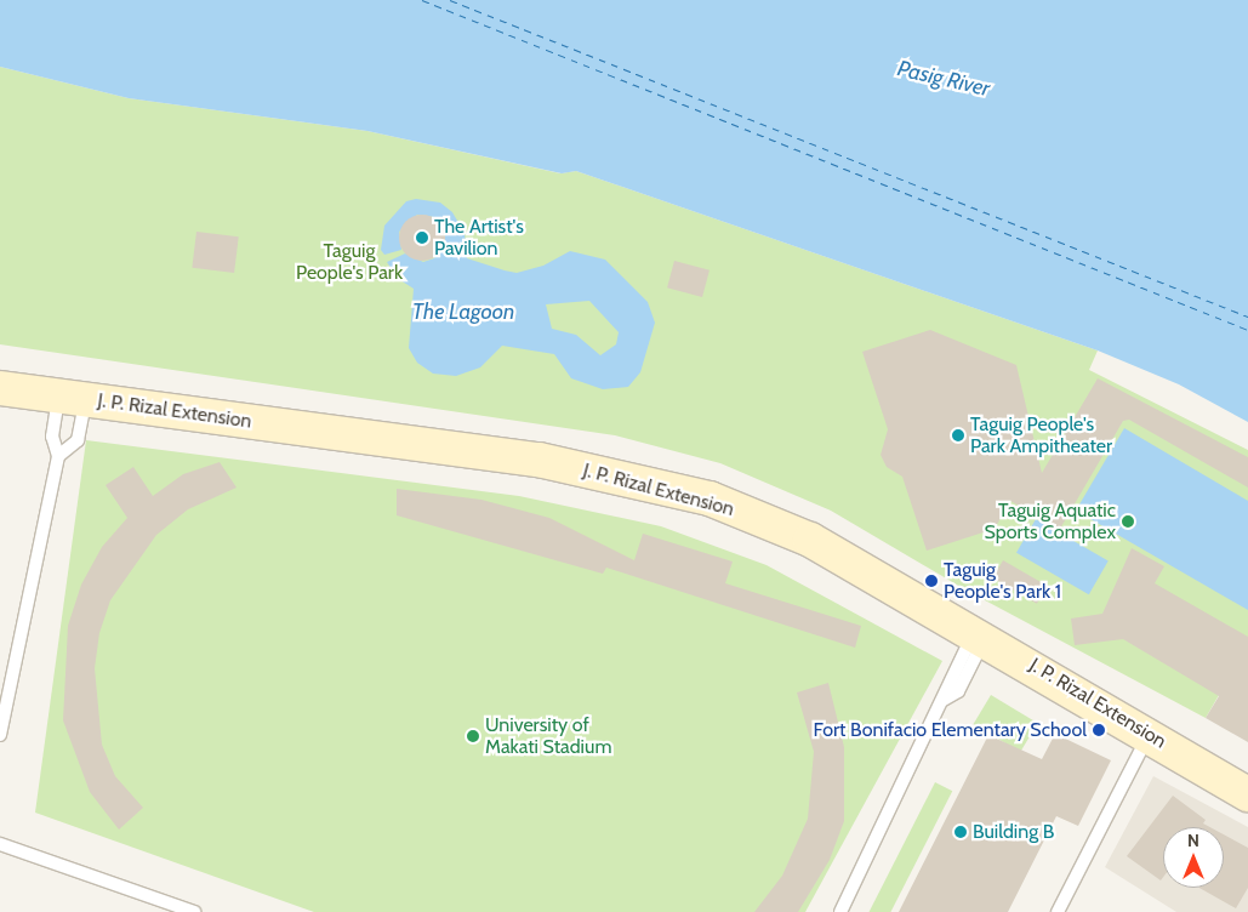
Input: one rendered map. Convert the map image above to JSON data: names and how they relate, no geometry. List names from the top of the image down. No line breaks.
{"streets":{"main road":["J. P. Rizal Extension"]},"water":["Pasig River","The Lagoon"],"parks":["Taguig People's Park"],"places":["The Artist's Pavilion","Taguig People's Park Ampitheater","Taguig Aquatic Sports Complex","Taguig People's Park 1","Fort Bonifacio Elementary School","University of Makati Stadium","Building B"],"north":"top"}
